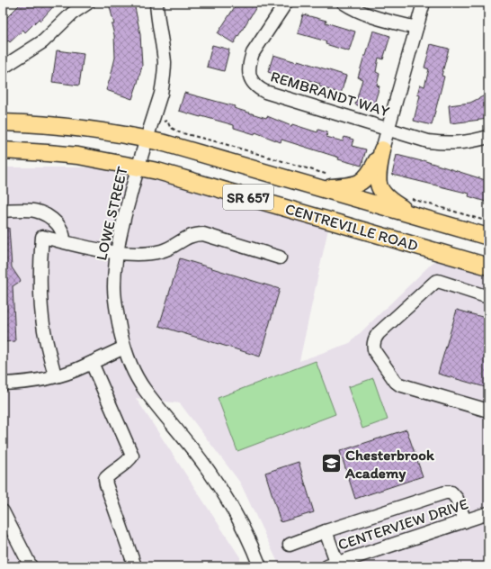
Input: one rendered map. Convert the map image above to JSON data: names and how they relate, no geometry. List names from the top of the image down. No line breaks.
{"streets":{"main road":["SR 657","CENTREVILLE ROAD"],"street":["REMBRANDT WAY","LOWE STREET","CENTERVIEW DRIVE"]},"crossings":[["LOWE STREET","CENTREVILLE ROAD"]],"places":{"school or university":["Chesterbrook Academy"]}}
